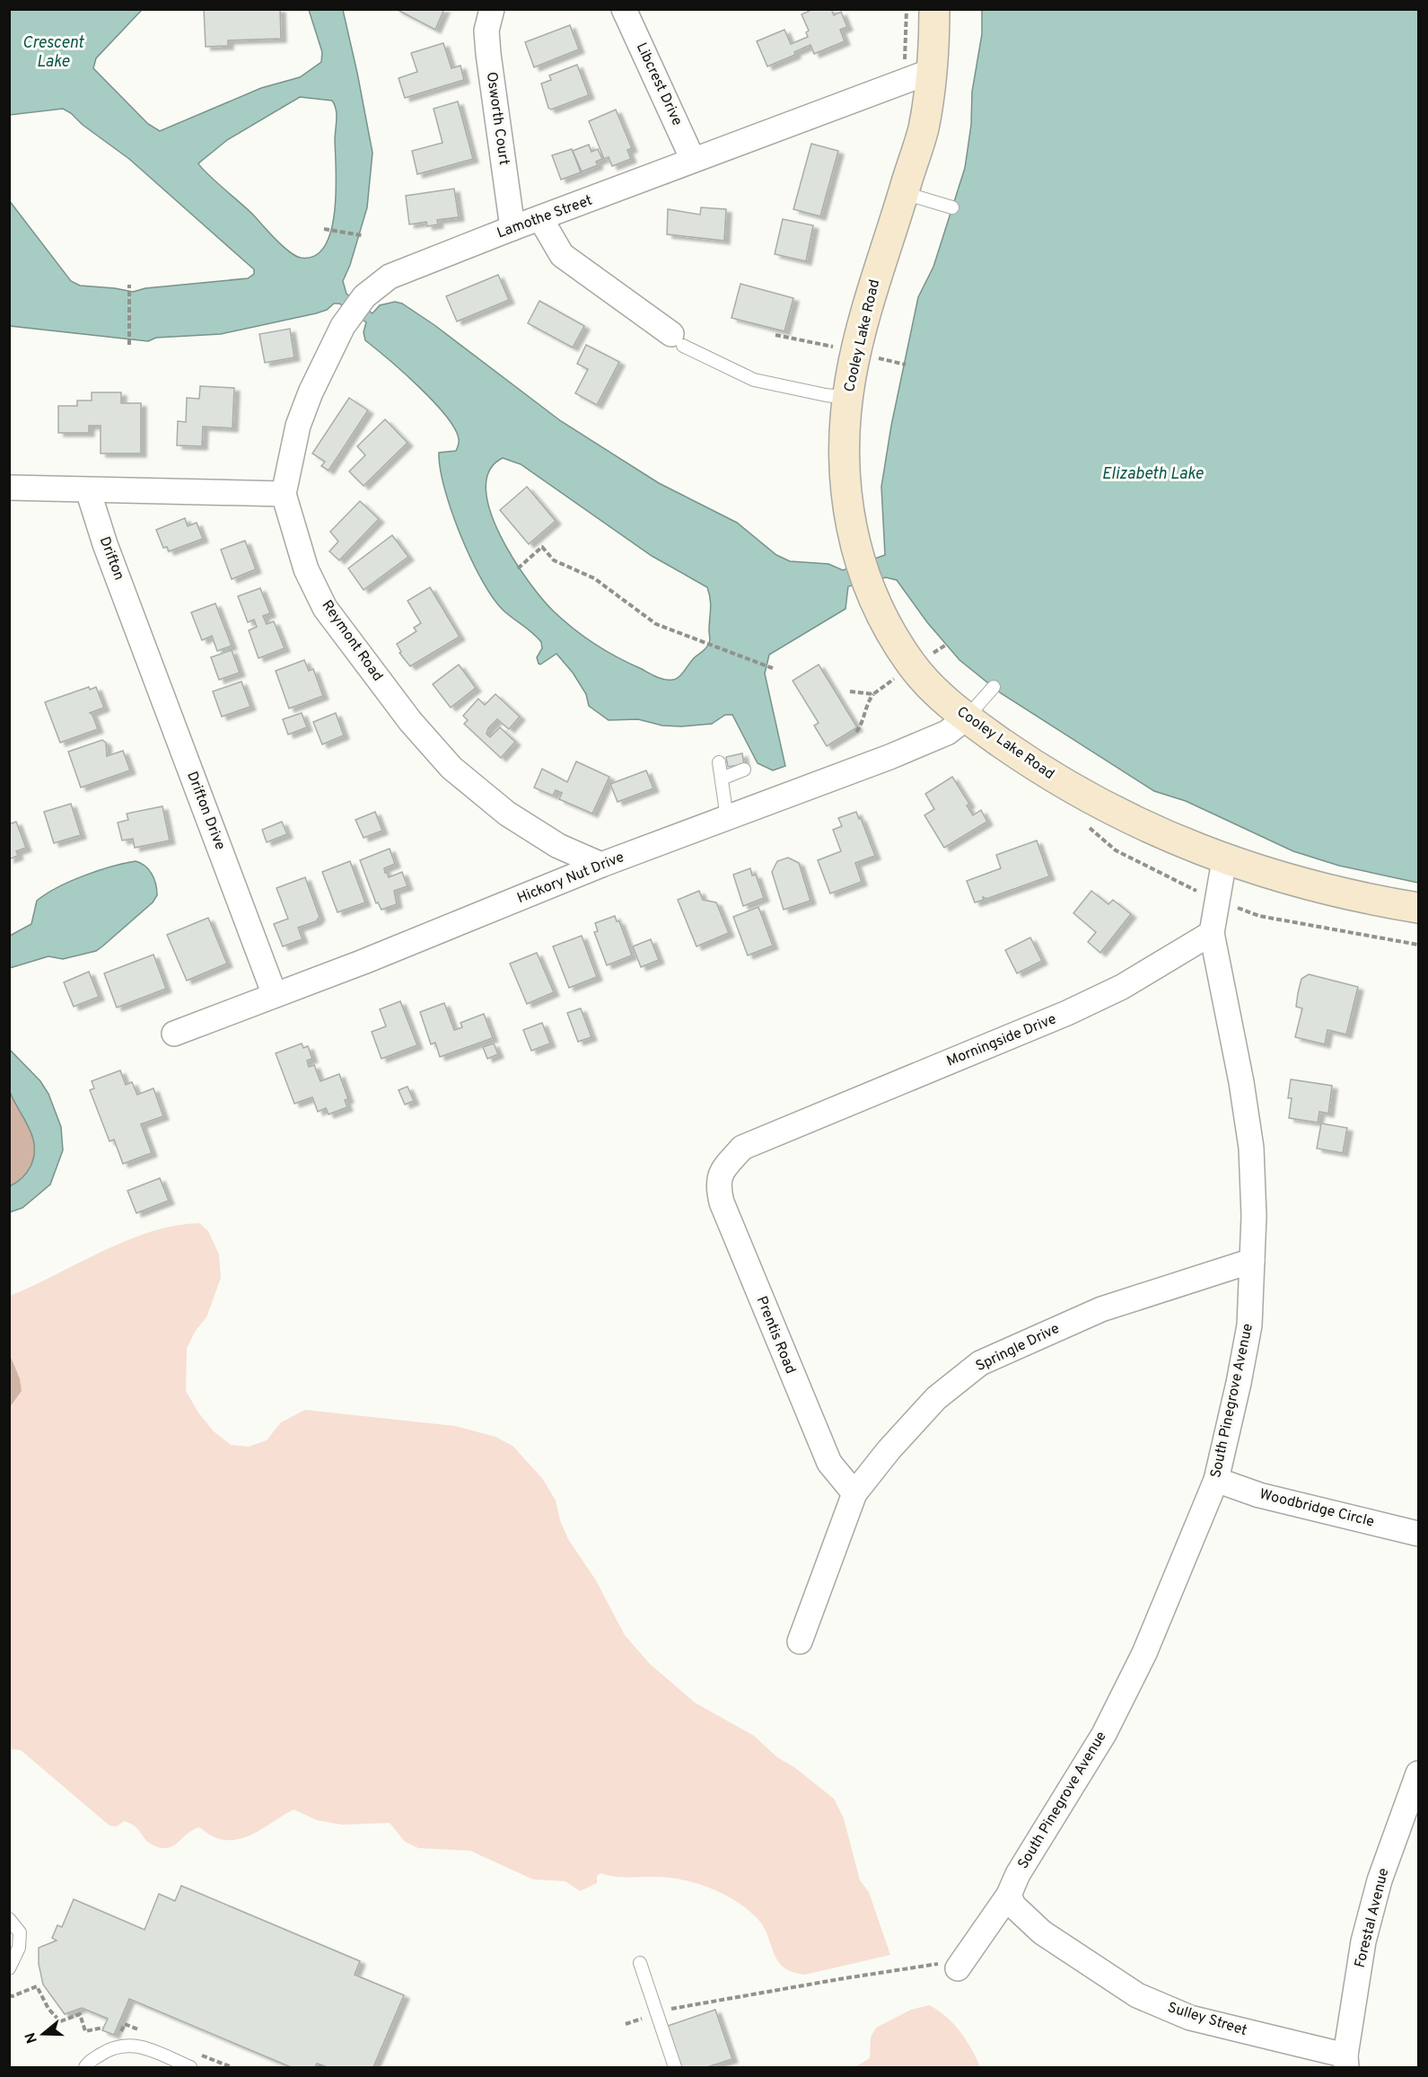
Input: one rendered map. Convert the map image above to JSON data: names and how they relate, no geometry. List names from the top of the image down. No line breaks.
{"streets":{"main road":["Cooley Lake Road"],"street":["Libcrest Drive","Osworth Court","Lamothe Street","Drifton","Reymont Road","Drifton Drive","Hickory Nut Drive","Morningside Drive","Prentis Road","Springle Drive","South Pinegrove Avenue","Woodbridge Circle","Forestal Avenue","Sulley Street"]},"crossings":[["Libcrest Drive","Lamothe Street"],["Osworth Court","Lamothe Street"],["Lamothe Street","Cooley Lake Road"],["Lamothe Street","Reymont Road"],["Cooley Lake Road","Hickory Nut Drive"],["Drifton","Drifton Drive"],["Reymont Road","Hickory Nut Drive"],["Drifton Drive","Hickory Nut Drive"],["Morningside Drive","Prentis Road"],["Morningside Drive","South Pinegrove Avenue"],["Prentis Road","Springle Drive"],["Springle Drive","South Pinegrove Avenue"],["South Pinegrove Avenue","Woodbridge Circle"],["South Pinegrove Avenue","Sulley Street"],["Forestal Avenue","Sulley Street"]],"water":["Crescent Lake","Elizabeth Lake"],"north":"left"}
